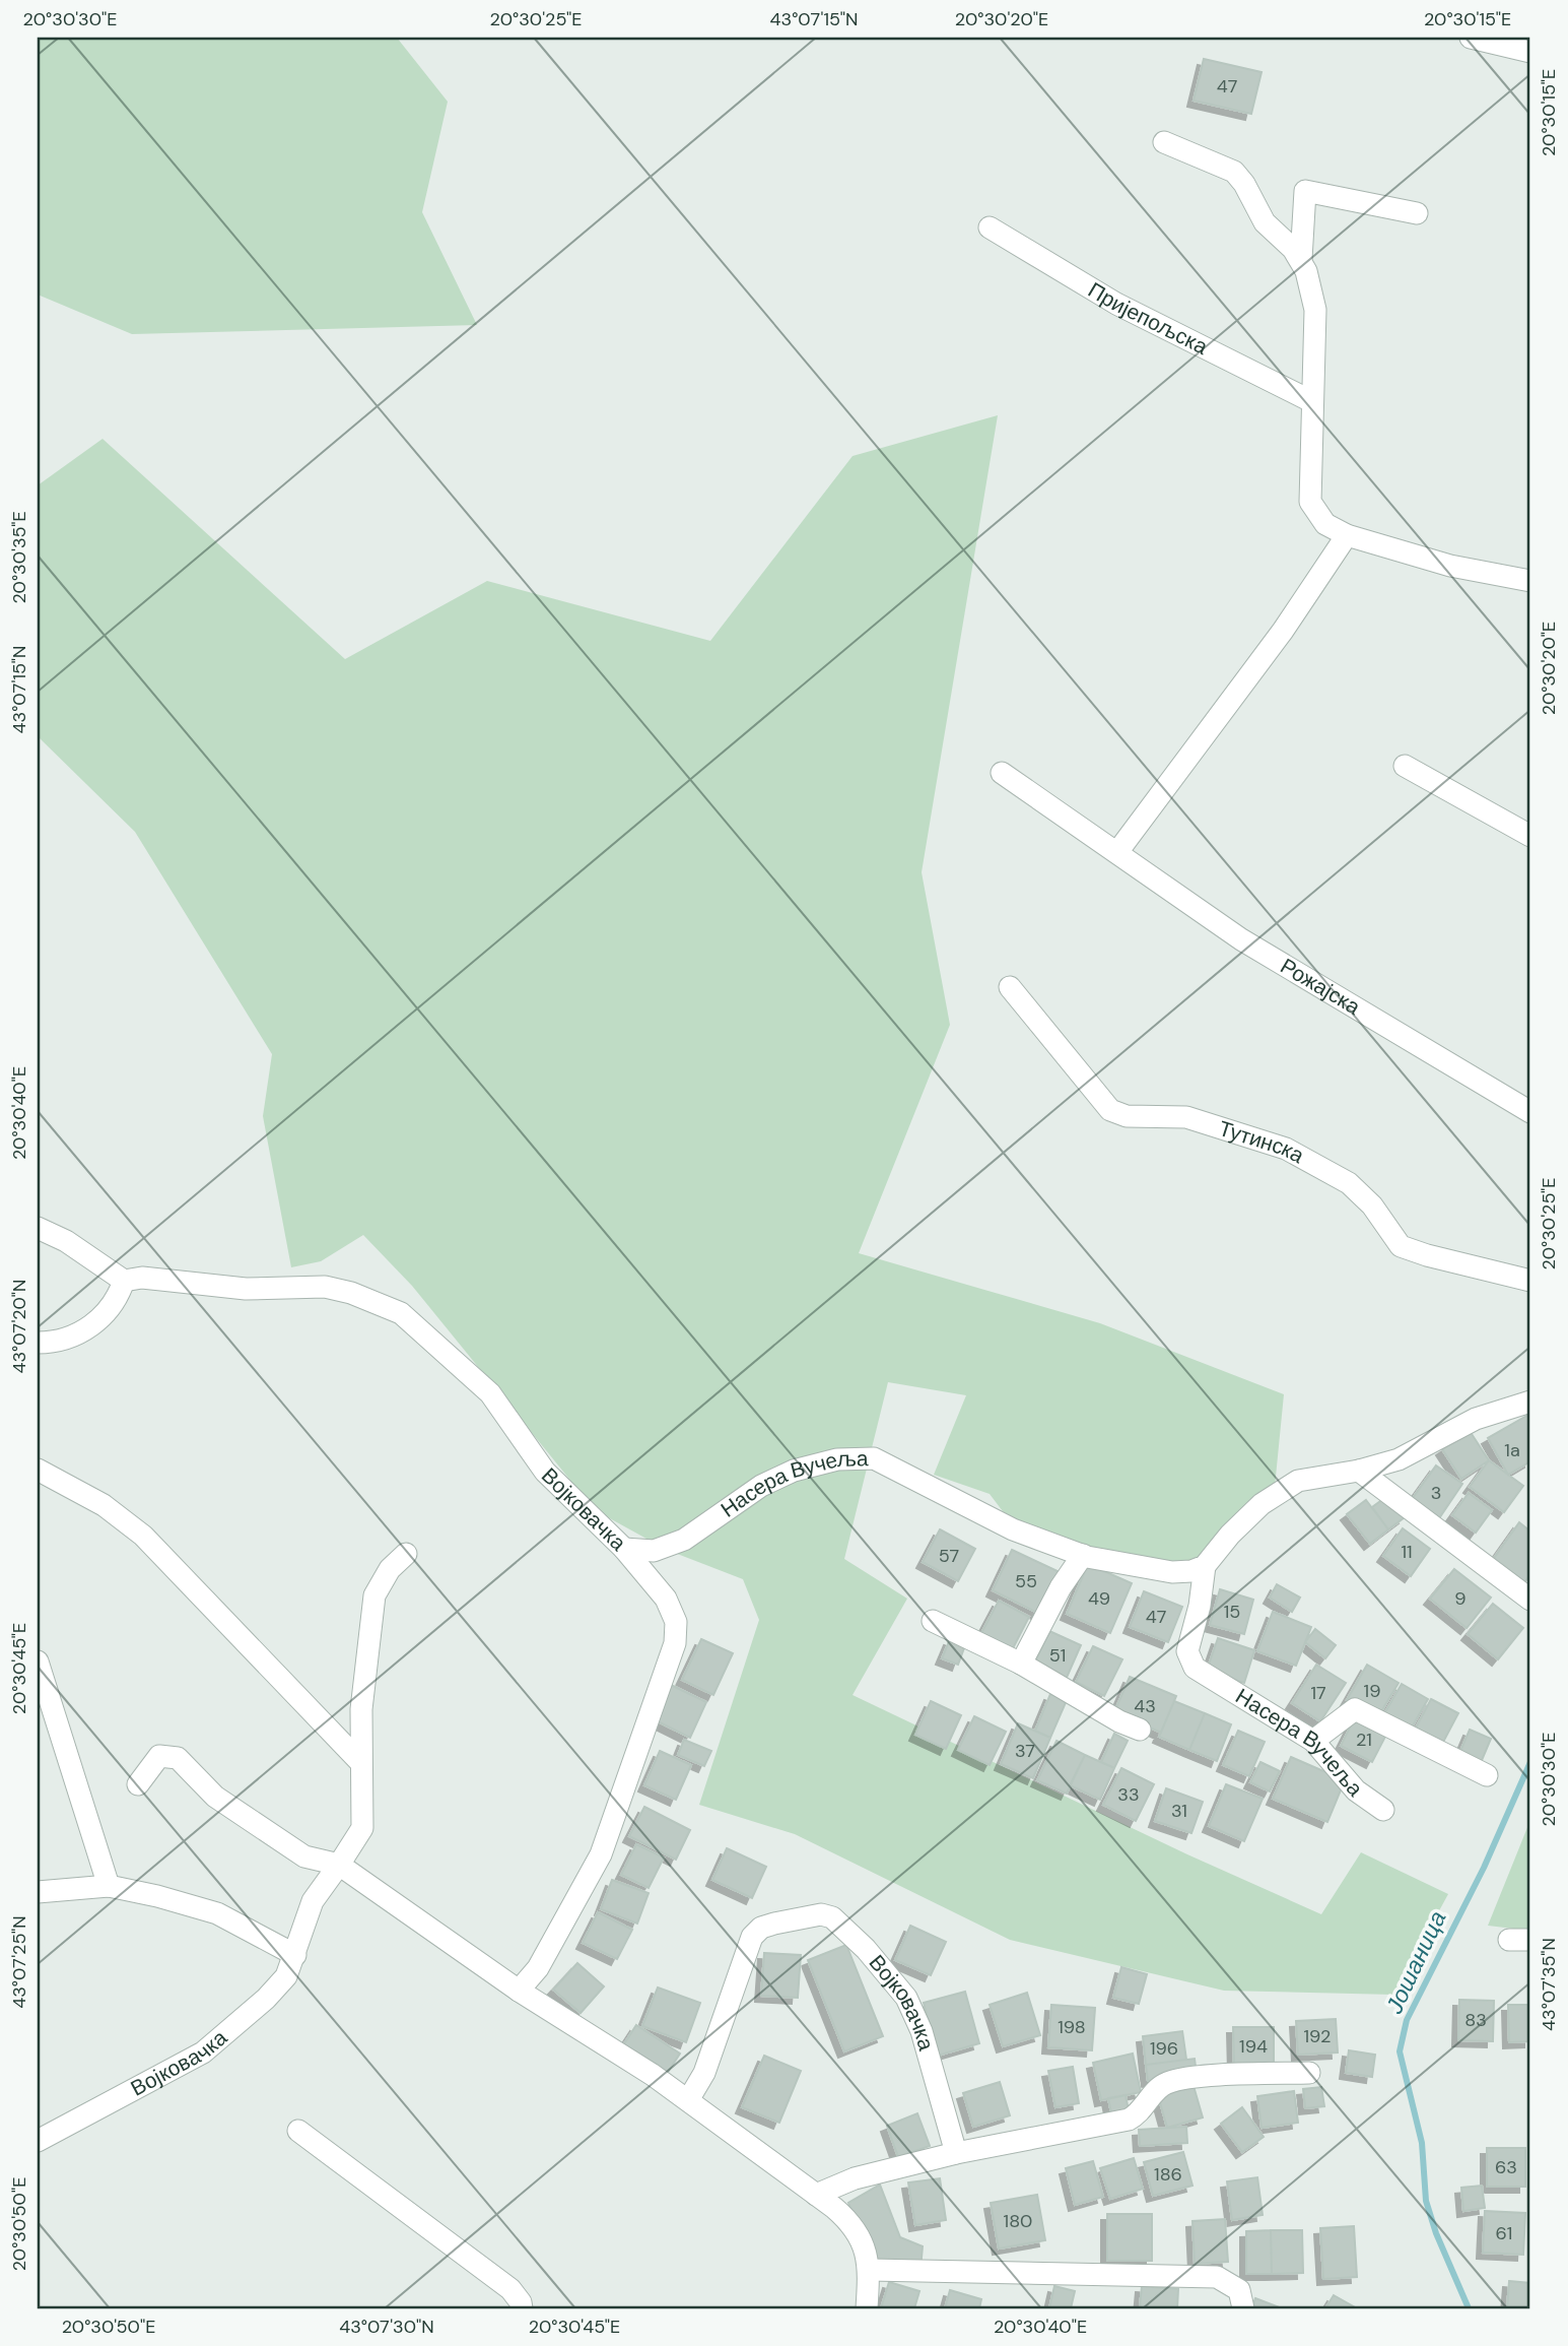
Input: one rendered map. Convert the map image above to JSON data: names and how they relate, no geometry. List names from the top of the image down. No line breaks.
{"streets":{"street":["Пријепољска","Рожајска","Тутинска","Насера Вучеља","Војковачка"]},"crossings":[["Насера Вучеља","Војковачка"]],"water":["Јошаница"],"house_numbers":["47","1a","3","11","57","55","49","9","15","47","51","19","17","43","21","37","33","31","83","198","192","194","196","63","186","180","61"],"coordinates":["20°30'30\"E","20°30'25\"E","43°07'15\"N","20°30'20\"E","20°30'15\"E","20°30'35\"E","20°30'40\"E","43°07'20\"N","20°30'45\"E","43°07'25\"N","43°07'35\"N","20°30'50\"E","43°07'30\"N"]}
